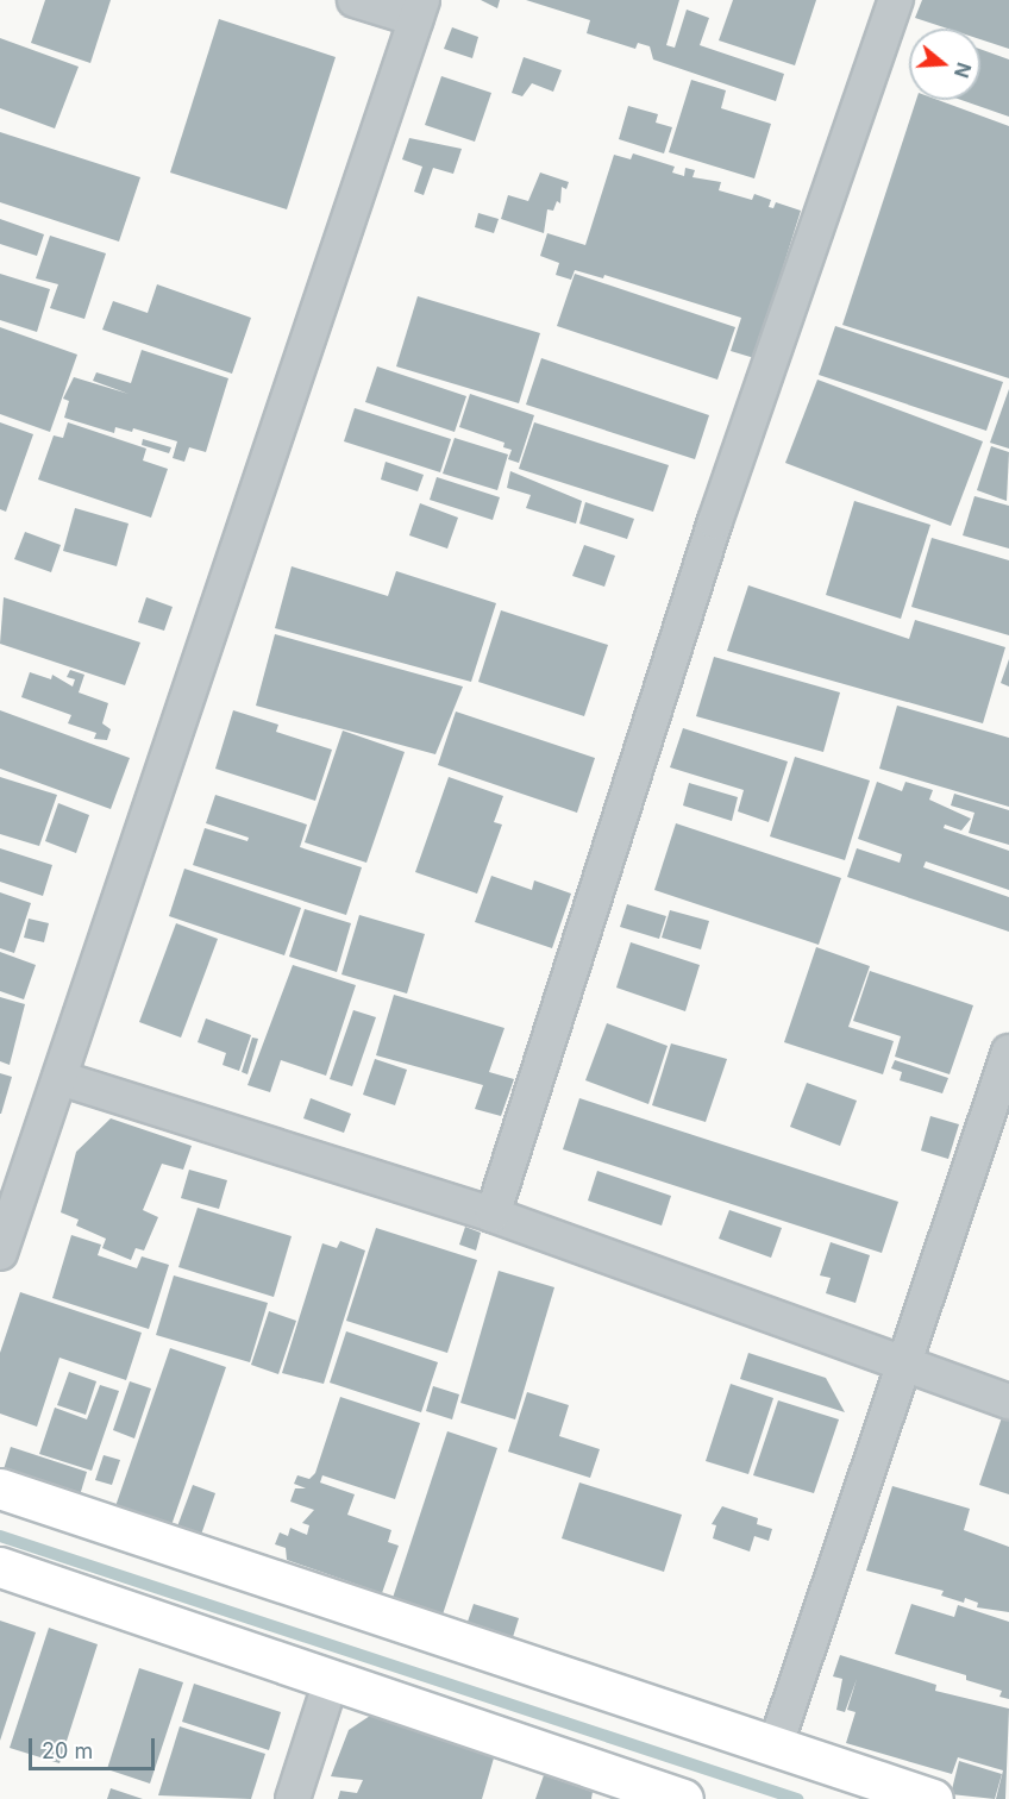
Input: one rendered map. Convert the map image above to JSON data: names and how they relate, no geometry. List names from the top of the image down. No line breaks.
{"scale_bar":"20 m","north":"right"}
